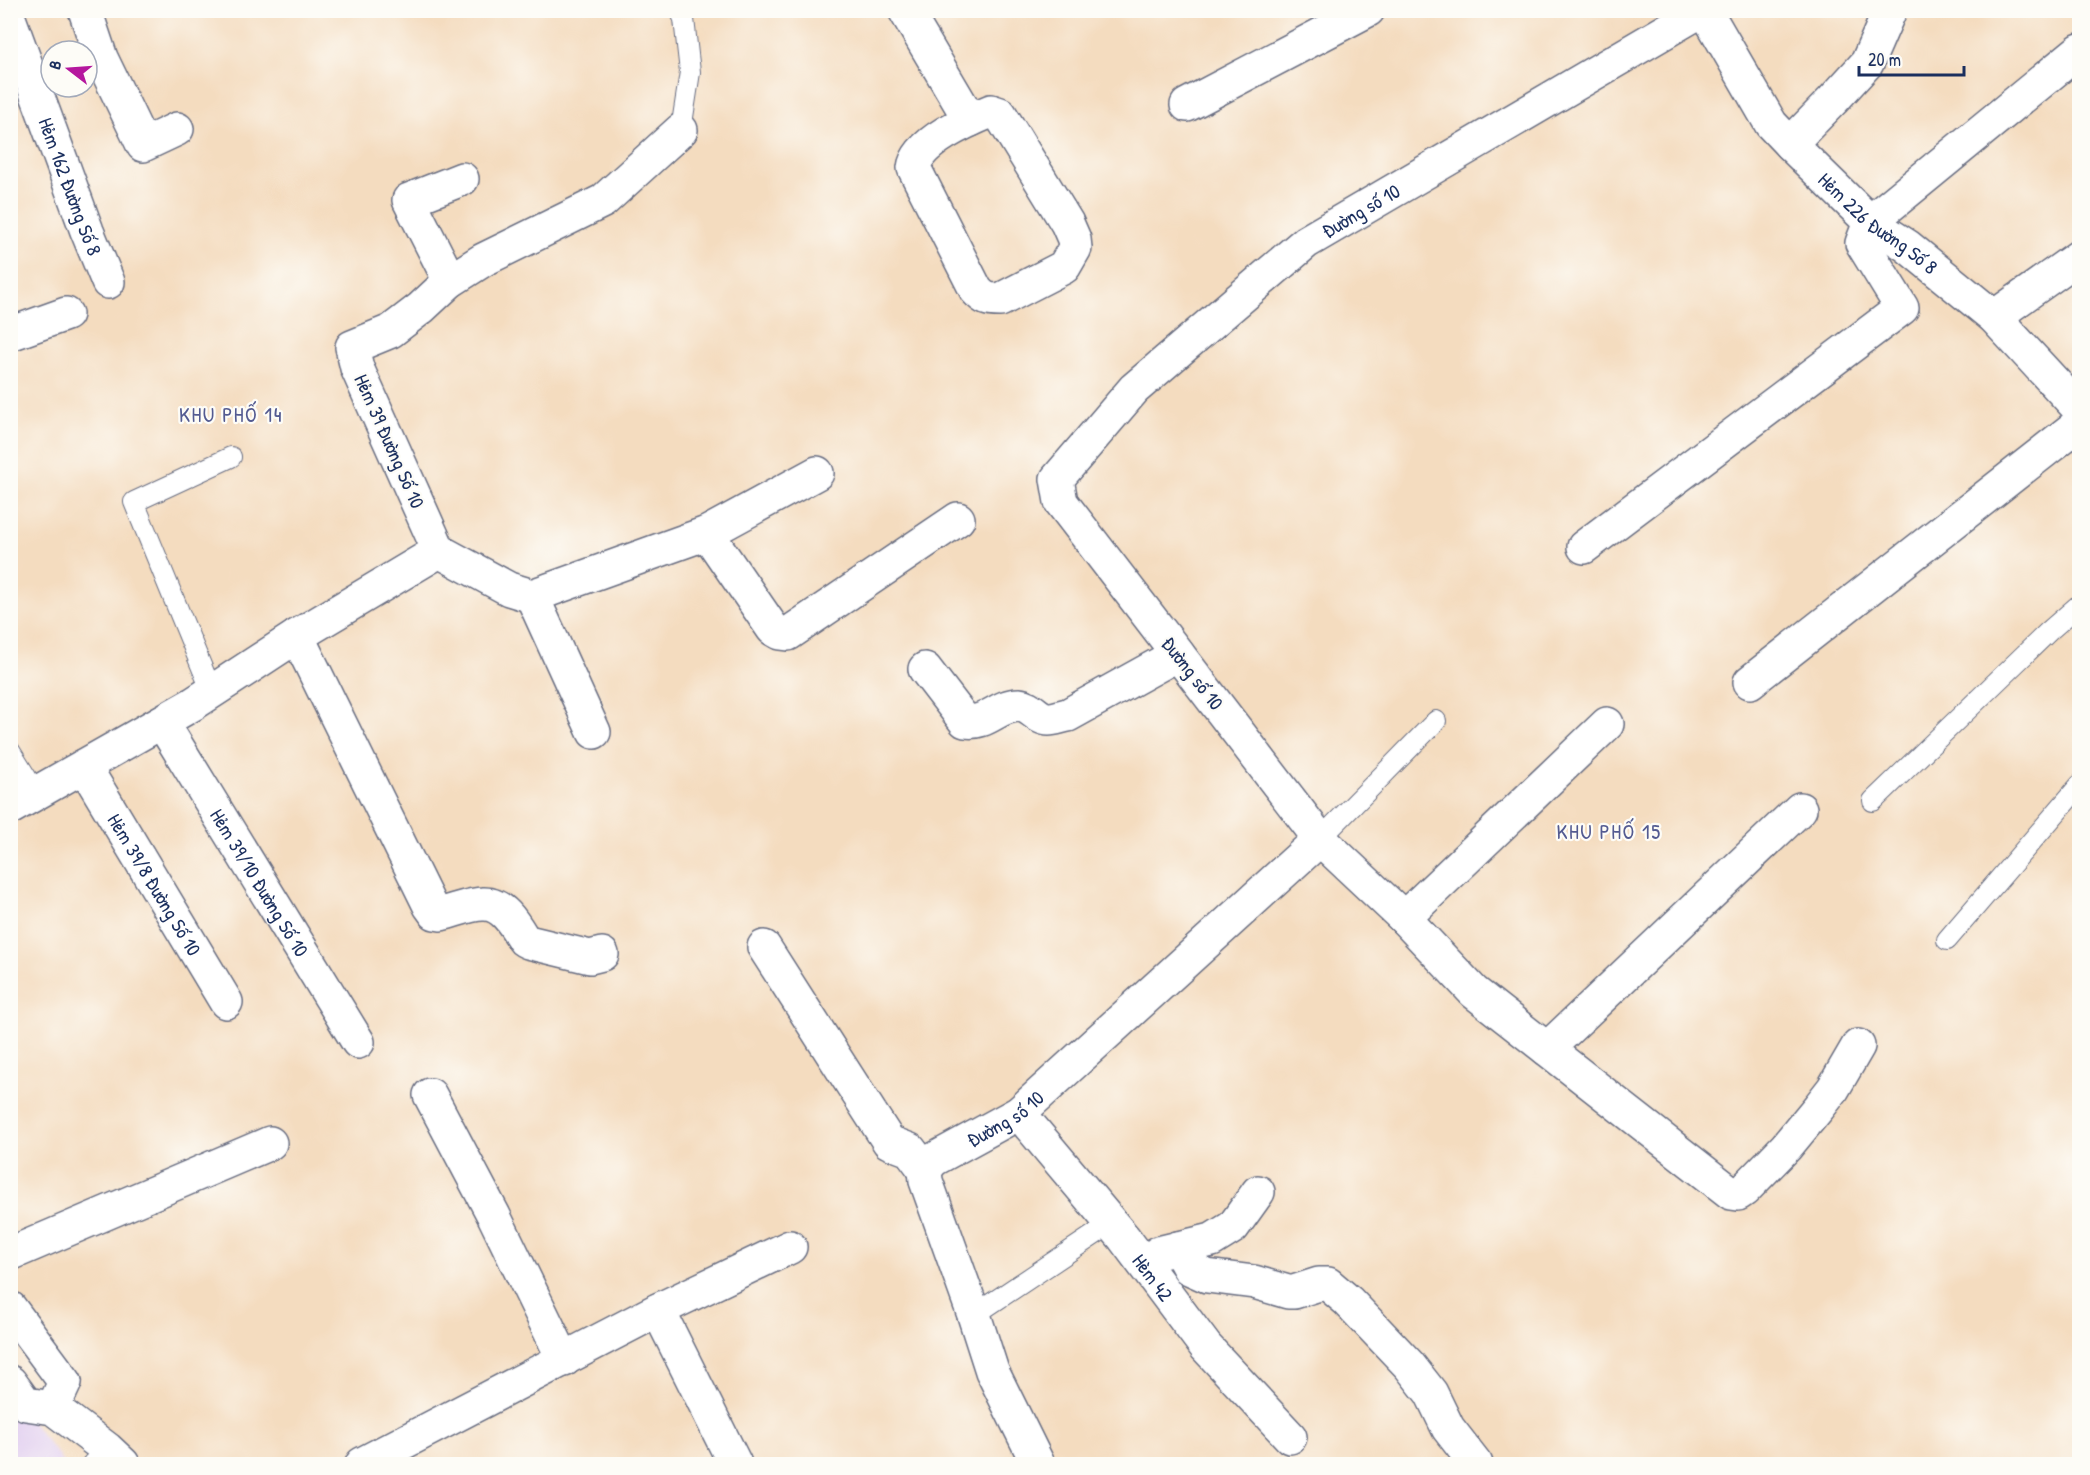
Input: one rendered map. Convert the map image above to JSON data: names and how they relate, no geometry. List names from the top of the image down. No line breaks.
{"streets":{"street":["Hẻm 162 Đường Số 8","Đường số 10","Hẻm 226 Đường Số 8","Hẻm 39 Đường Số 10","Hẻm 39/10 Đường Số 10","Hẻm 39/8 Đường Số 10","Hèm 42"]},"crossings":[["Đường số 10","Hẻm 226 Đường Số 8"],["Đường số 10","Hèm 42"]],"districts":["KHU PHỐ 14","KHU PHỐ 15"],"scale_bar":"20 m","north":"left"}
